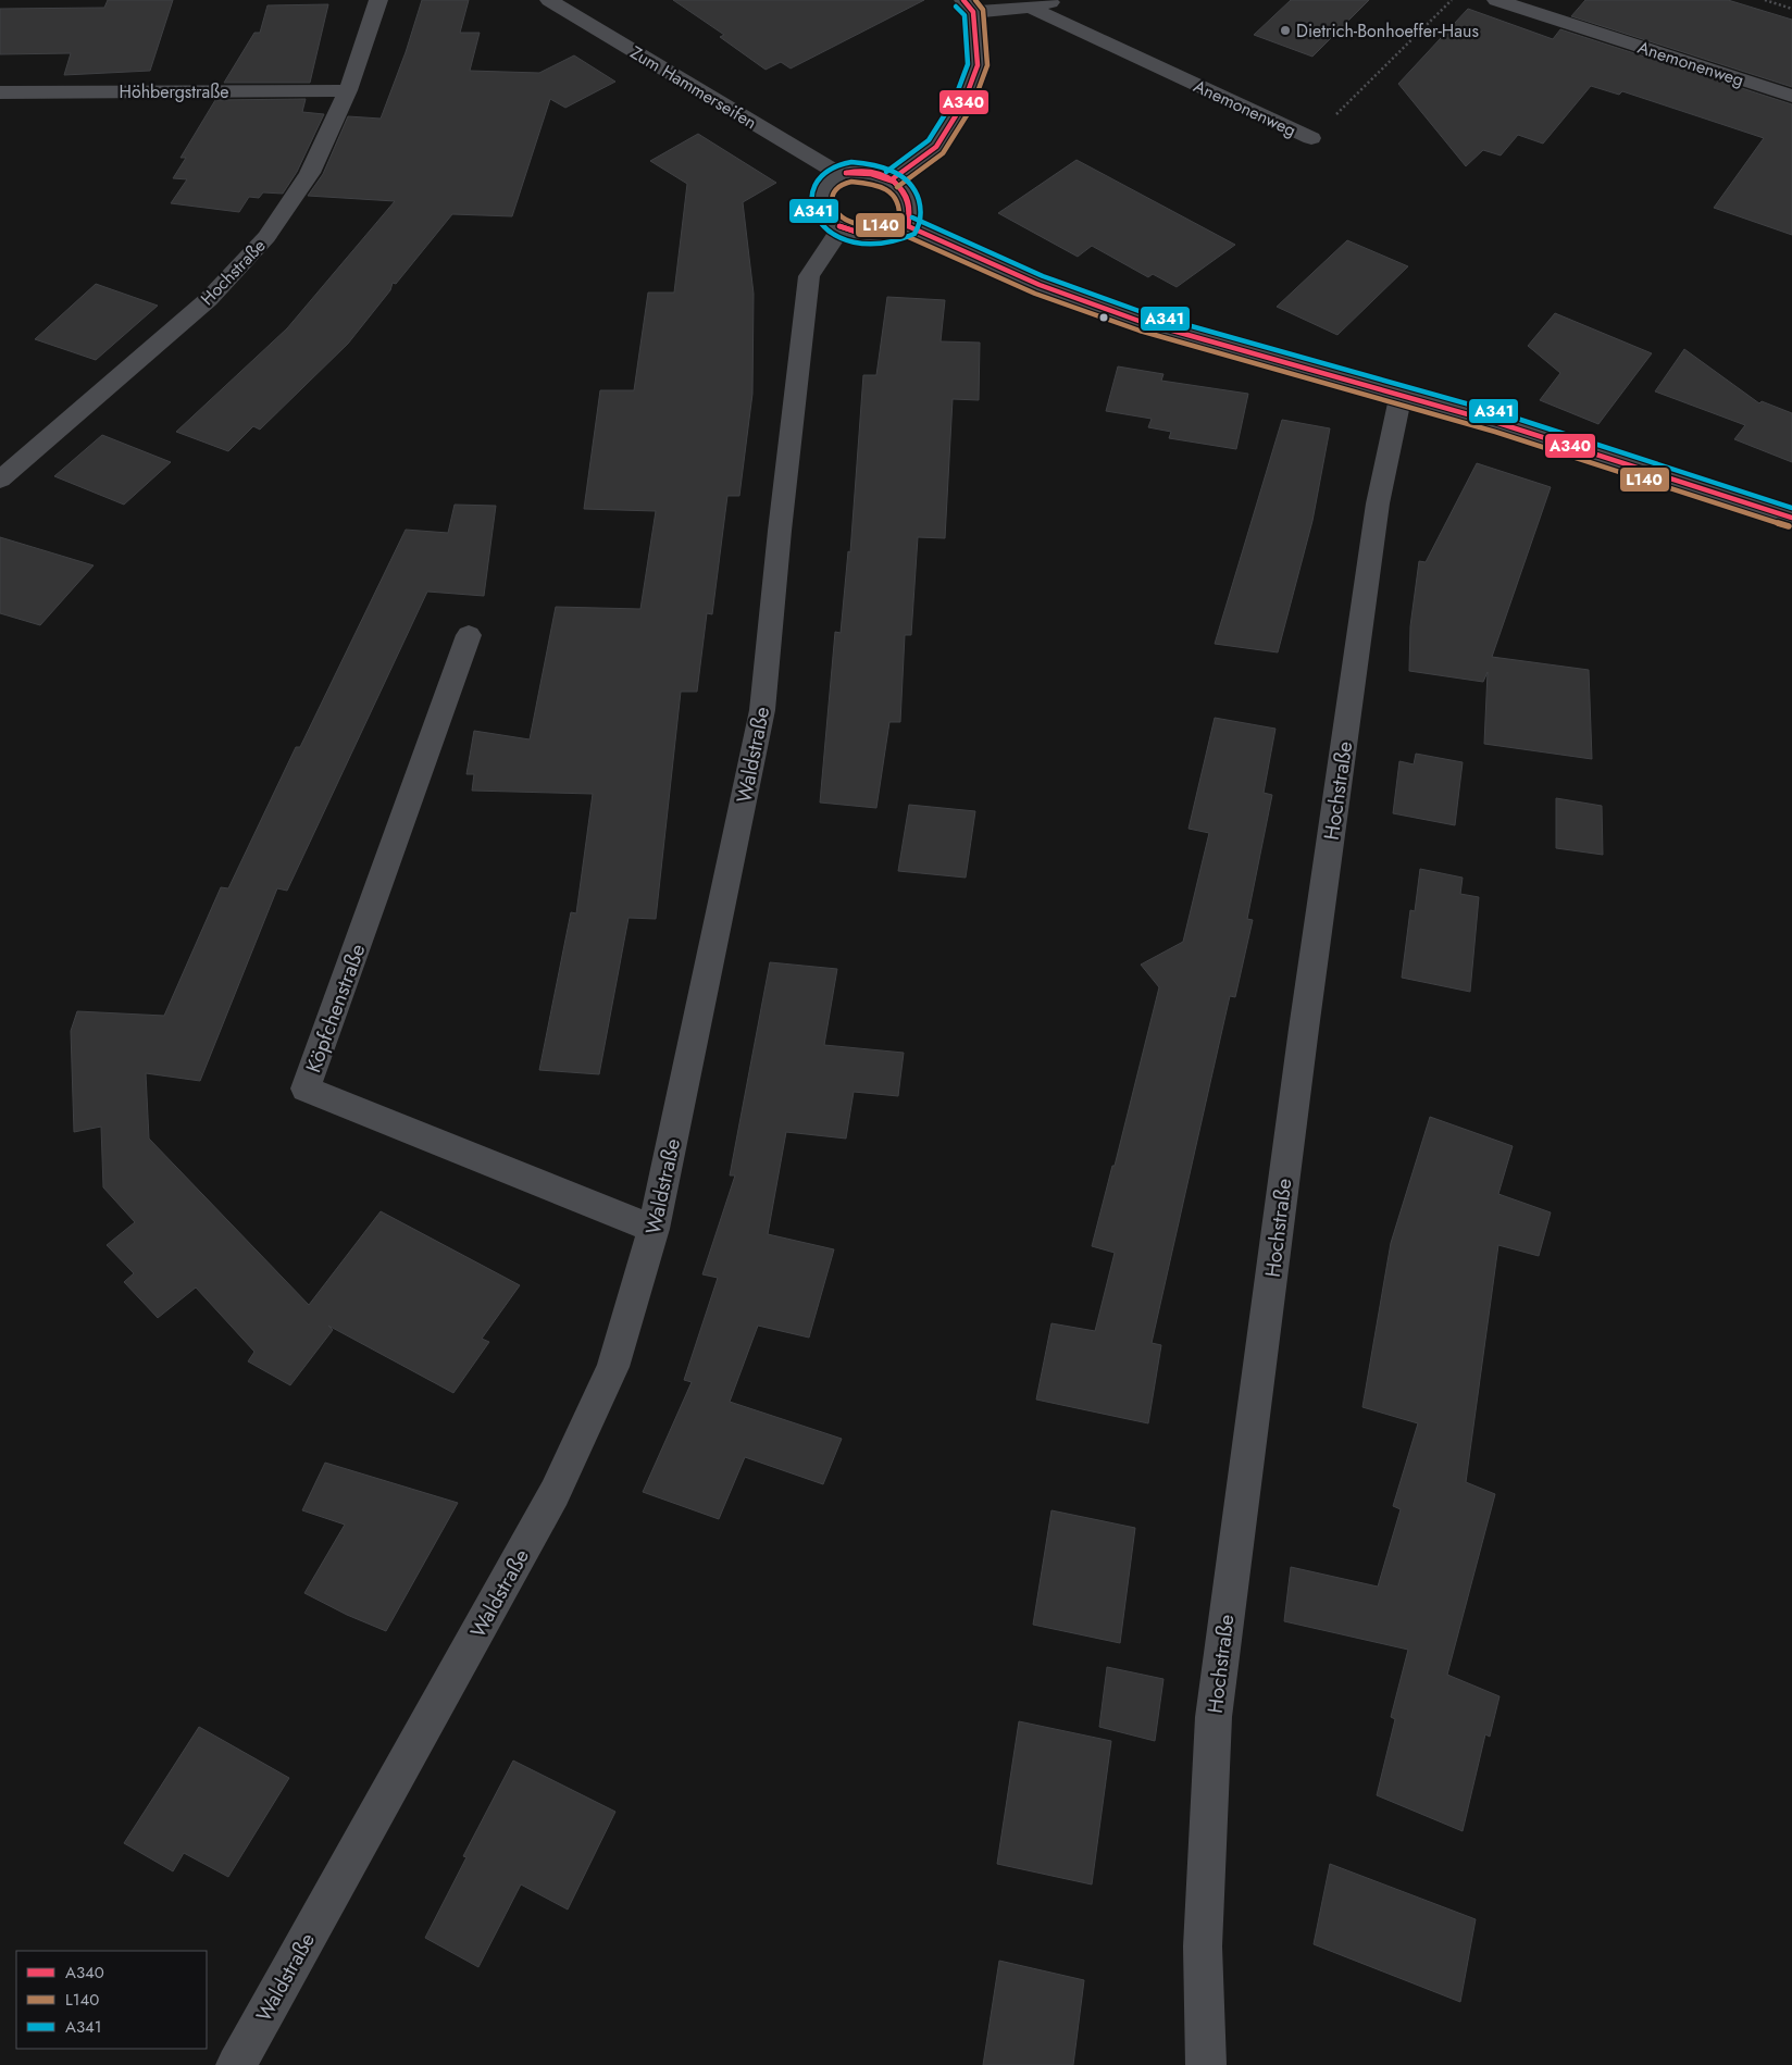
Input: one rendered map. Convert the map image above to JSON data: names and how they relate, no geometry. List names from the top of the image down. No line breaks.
{"streets":{"street":["Anemonenweg","Zum Hammerseifen","Höhbergstraße","Hochstraße","Waldstraße","Köpfchenstraße"]},"crossings":[["Zum Hammerseifen","Waldstraße"],["Höhbergstraße","Hochstraße"],["Waldstraße","Köpfchenstraße"]],"places":["Dietrich-Bonhoeffer-Haus"],"lines":["transit line A340","transit line L140","transit line A341"],"legend":["A340","L140","A341"]}
